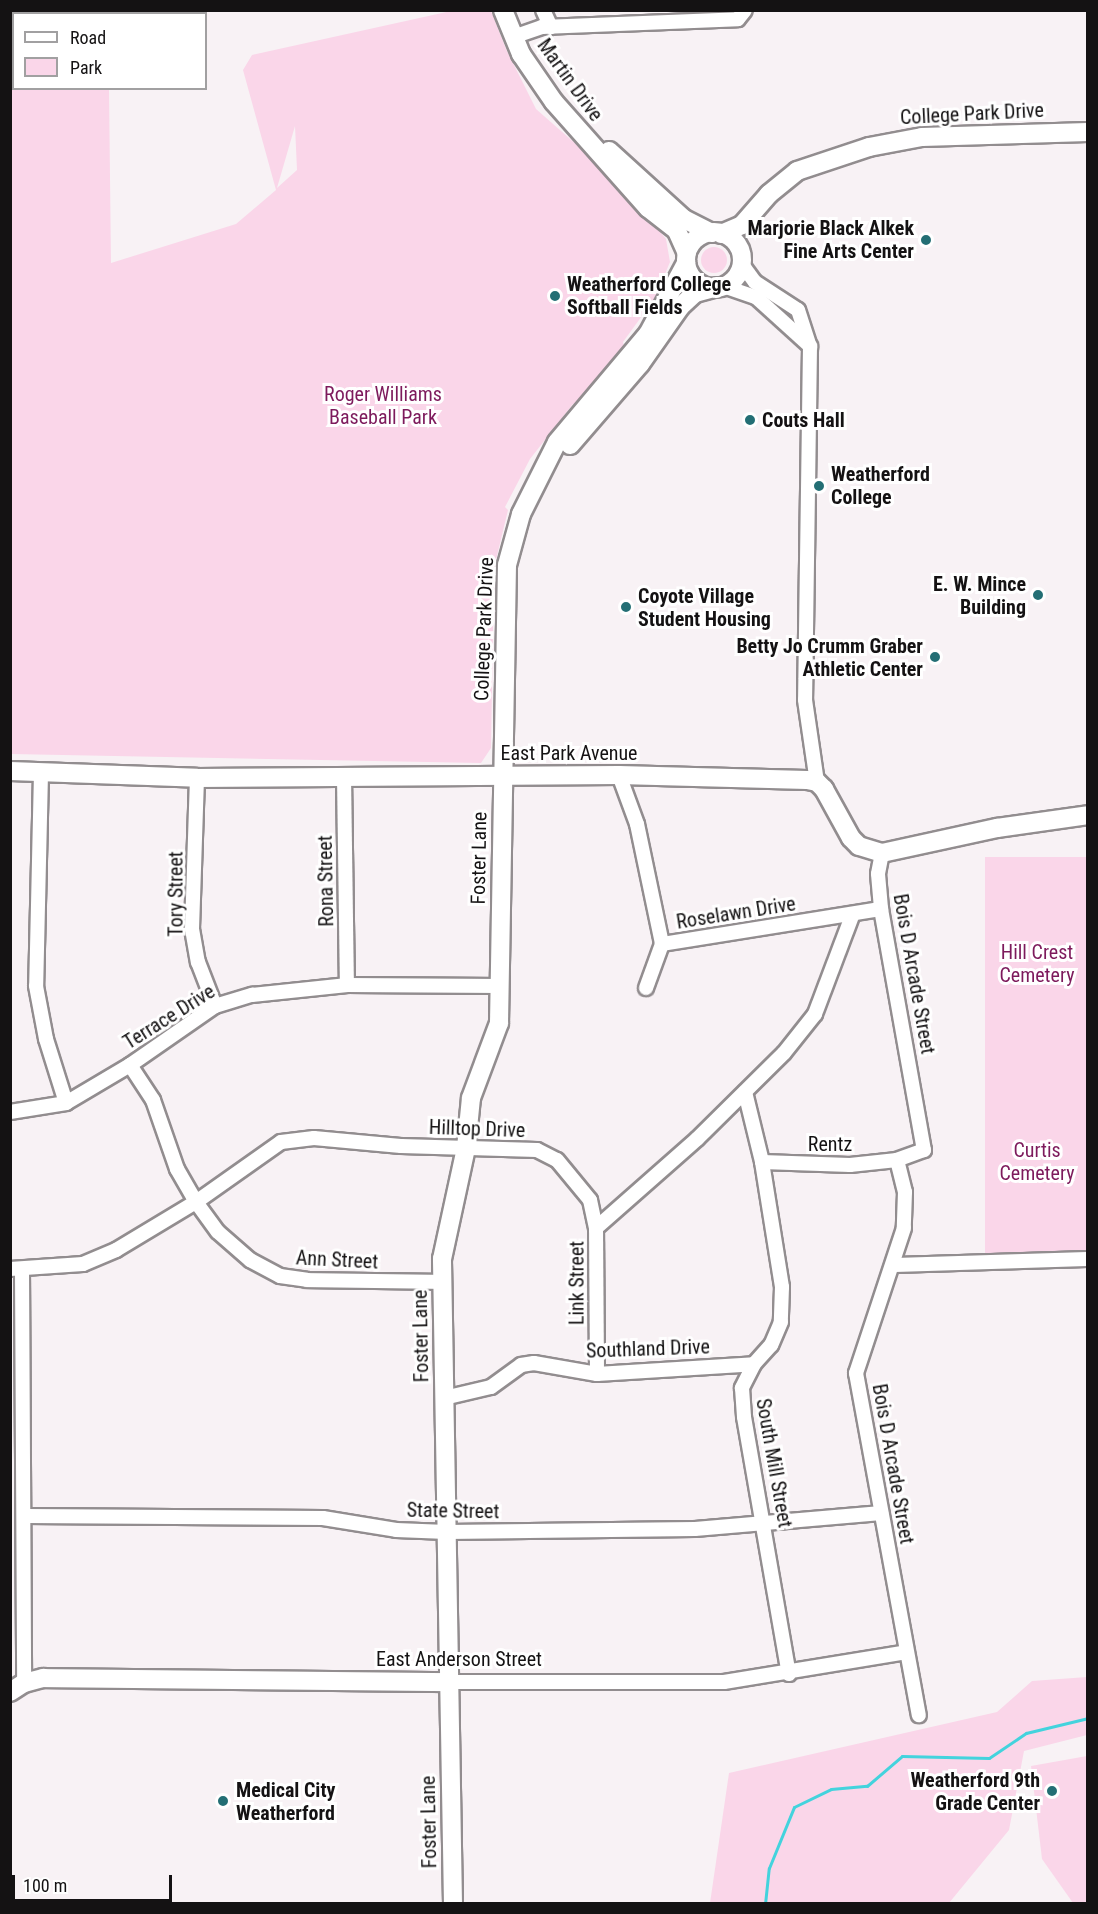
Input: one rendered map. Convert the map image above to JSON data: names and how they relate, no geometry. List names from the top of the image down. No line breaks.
{"streets":{"street":["Martin Drive","College Park Drive","East Park Avenue","Foster Lane","Rona Street","Tory Street","Roselawn Drive","Bois D Arcade Street","Terrace Drive","Hilltop Drive","Rentz","Ann Street","Link Street","Southland Drive","South Mill Street","State Street","East Anderson Street"]},"crossings":[["Martin Drive","College Park Drive"],["College Park Drive","East Park Avenue"],["College Park Drive","Foster Lane"],["East Park Avenue","Foster Lane"],["East Park Avenue","Rona Street"],["East Park Avenue","Tory Street"],["East Park Avenue","Roselawn Drive"],["Foster Lane","Terrace Drive"],["Foster Lane","Hilltop Drive"],["Foster Lane","Ann Street"],["Foster Lane","Southland Drive"],["Foster Lane","State Street"],["Foster Lane","East Anderson Street"],["Rona Street","Terrace Drive"],["Tory Street","Terrace Drive"],["Roselawn Drive","Bois D Arcade Street"],["Bois D Arcade Street","Rentz"],["Bois D Arcade Street","State Street"],["Bois D Arcade Street","East Anderson Street"],["Terrace Drive","Ann Street"],["Hilltop Drive","Ann Street"],["Hilltop Drive","Link Street"],["Rentz","South Mill Street"],["Link Street","Southland Drive"],["Southland Drive","South Mill Street"],["South Mill Street","State Street"],["South Mill Street","East Anderson Street"]],"parks":["Roger Williams Baseball Park","Hill Crest Cemetery","Curtis Cemetery"],"places":["Marjorie Black Alkek Fine Arts Center","Weatherford College Softball Fields","Couts Hall","Weatherford College","E. W. Mince Building","Coyote Village Student Housing","Betty Jo Crumm Graber Athletic Center","Weatherford 9th Grade Center","Medical City Weatherford"],"legend":["Road","Park"],"scale_bar":"100 m"}
